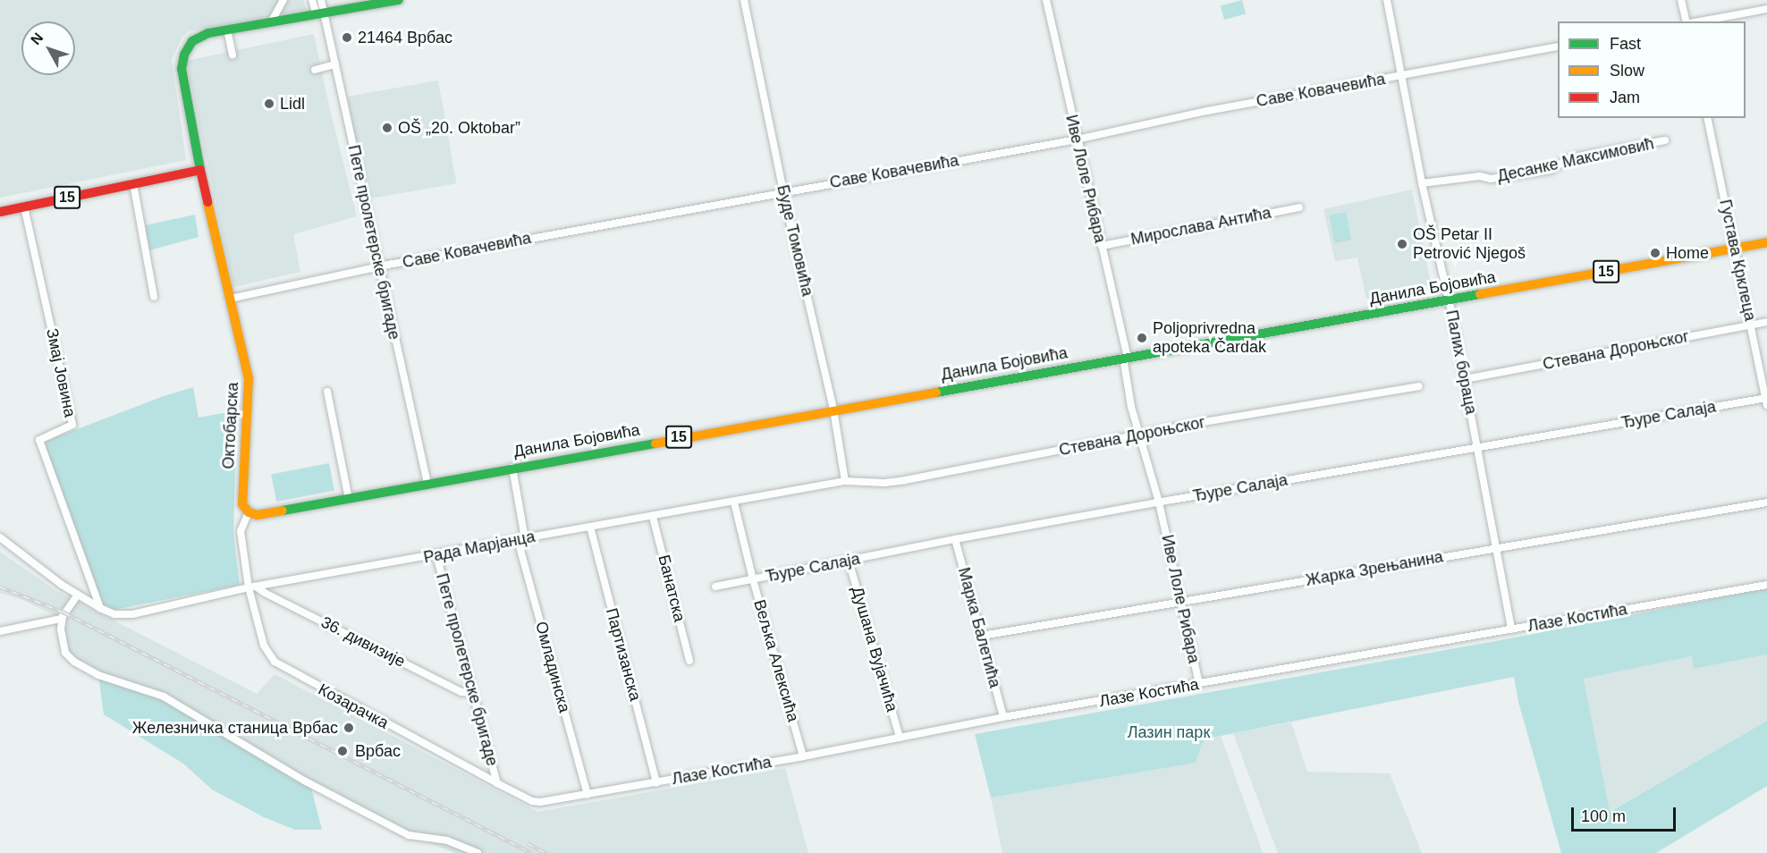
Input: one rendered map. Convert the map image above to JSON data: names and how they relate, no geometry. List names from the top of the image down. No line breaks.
{"streets":{"main road":["15","Данила Бојовића","Октобарска"],"street":["Саве Ковачевића","Десанке Максимовић","Иве Лоле Рибара","Мирослава Антића","Буде Томовића","Пете пролетерске бригаде","Густава Крклеца","Стевана Дороњског","Палих бораца","Змај Јовина","Ђуре Салаја","Рада Марјанца","Жарка Зрењанина","Банатска","Лазе Костића","Марка Балетића","36. дивизије","Душана Вујачића","Партизанска","Вељка Алексића","Омладинска","Козарачка"]},"crossings":[["Саве Ковачевића","Иве Лоле Рибара"],["Саве Ковачевића","Буде Томовића"],["Саве Ковачевића","Пете пролетерске бригаде"],["Саве Ковачевића","Палих бораца"],["Саве Ковачевића","Октобарска"],["Десанке Максимовић","Палих бораца"],["Иве Лоле Рибара","Мирослава Антића"],["Иве Лоле Рибара","Данила Бојовића"],["Иве Лоле Рибара","Стевана Дороњског"],["Иве Лоле Рибара","Ђуре Салаја"],["Иве Лоле Рибара","Жарка Зрењанина"],["Иве Лоле Рибара","Лазе Костића"],["15","Змај Јовина"],["15","Октобарска"],["Буде Томовића","Данила Бојовића"],["Буде Томовића","Стевана Дороњског"],["Буде Томовића","Рада Марјанца"],["Пете пролетерске бригаде","Данила Бојовића"],["Пете пролетерске бригаде","Октобарска"],["Пете пролетерске бригаде","Рада Марјанца"],["Пете пролетерске бригаде","36. дивизије"],["Пете пролетерске бригаде","Козарачка"],["Густава Крклеца","Данила Бојовића"],["Густава Крклеца","Стевана Дороњског"],["Густава Крклеца","Ђуре Салаја"],["Данила Бојовића","Палих бораца"],["Данила Бојовића","Октобарска"],["Данила Бојовића","Омладинска"],["Стевана Дороњског","Палих бораца"],["Стевана Дороњског","Рада Марјанца"],["Палих бораца","Ђуре Салаја"],["Палих бораца","Жарка Зрењанина"],["Палих бораца","Лазе Костића"],["Змај Јовина","Рада Марјанца"],["Ђуре Салаја","Марка Балетића"],["Ђуре Салаја","Душана Вујачића"],["Ђуре Салаја","Вељка Алексића"],["Октобарска","Рада Марјанца"],["Октобарска","36. дивизије"],["Октобарска","Козарачка"],["Рада Марјанца","Банатска"],["Рада Марјанца","36. дивизије"],["Рада Марјанца","Партизанска"],["Рада Марјанца","Вељка Алексића"],["Рада Марјанца","Омладинска"],["Рада Марјанца","Козарачка"],["Жарка Зрењанина","Марка Балетића"],["Лазе Костића","Марка Балетића"],["Лазе Костића","Душана Вујачића"],["Лазе Костића","Партизанска"],["Лазе Костића","Вељка Алексића"],["Лазе Костића","Омладинска"],["Лазе Костића","Козарачка"],["36. дивизије","Козарачка"]],"parks":["Лазин парк"],"places":["21464 Врбас","Lidl","OŠ „20. Oktobar”","OŠ Petar II Petrović Njegoš","Home","Poljoprivredna apoteka Čardak","Железничка станица Врбас","Врбас"],"legend":["Fast","Slow","Jam"],"scale_bar":"100 m","north":"top left"}
